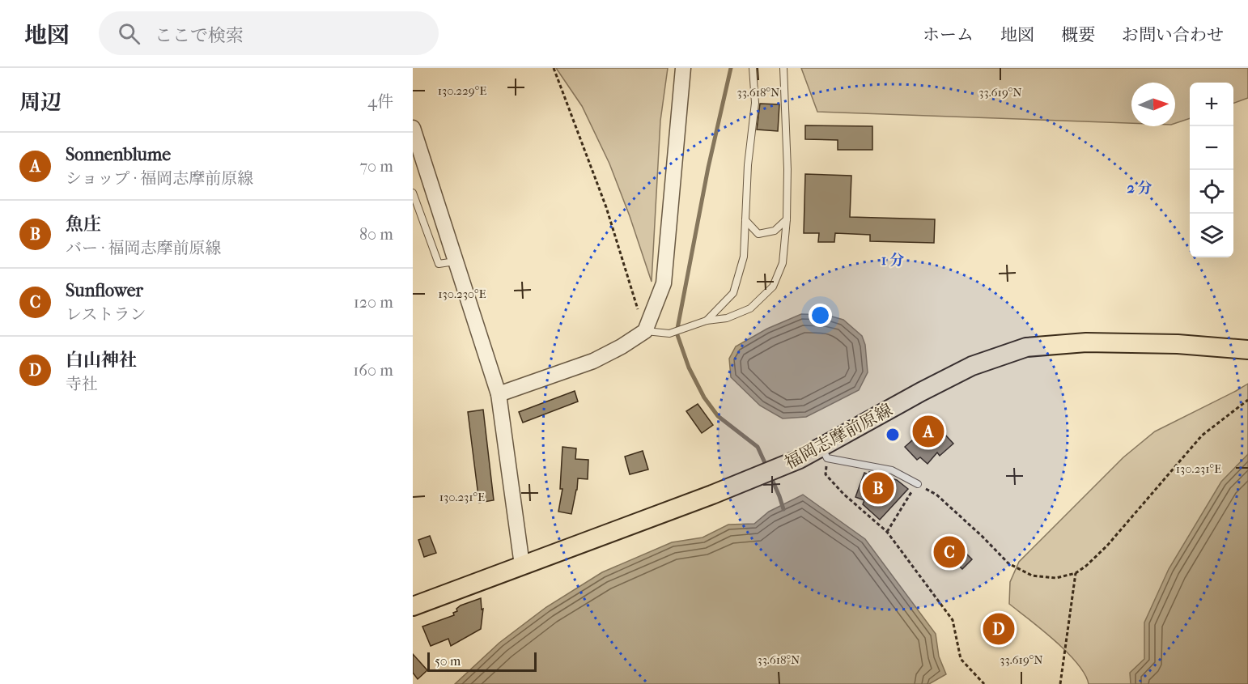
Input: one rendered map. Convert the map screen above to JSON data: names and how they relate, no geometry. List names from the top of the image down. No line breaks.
{"streets":{"main road":["福岡志摩前原線"]},"scale_bar":"50 m","north":"right","page":{"header":"地図","search":"ここで検索","nav":["ホーム","地図","概要","お問い合わせ"],"heading":["周辺","4件"],"map_buttons":["+","−"],"list":[{"mark":"A","name":"Sonnenblume","note":"ショップ · 福岡志摩前原線","value":"70 m"},{"mark":"B","name":"魚庄","note":"バー · 福岡志摩前原線","value":"80 m"},{"mark":"C","name":"Sunflower","note":"レストラン","value":"120 m"},{"mark":"D","name":"白山神社","note":"寺社","value":"160 m"}],"pins":["A","B","C","D"],"scale":"50 m"},"coordinates":["130.229°E","33.618°N","33.619°N","130.230°E","130.231°E"],"rings":["2 分","1 分"]}
